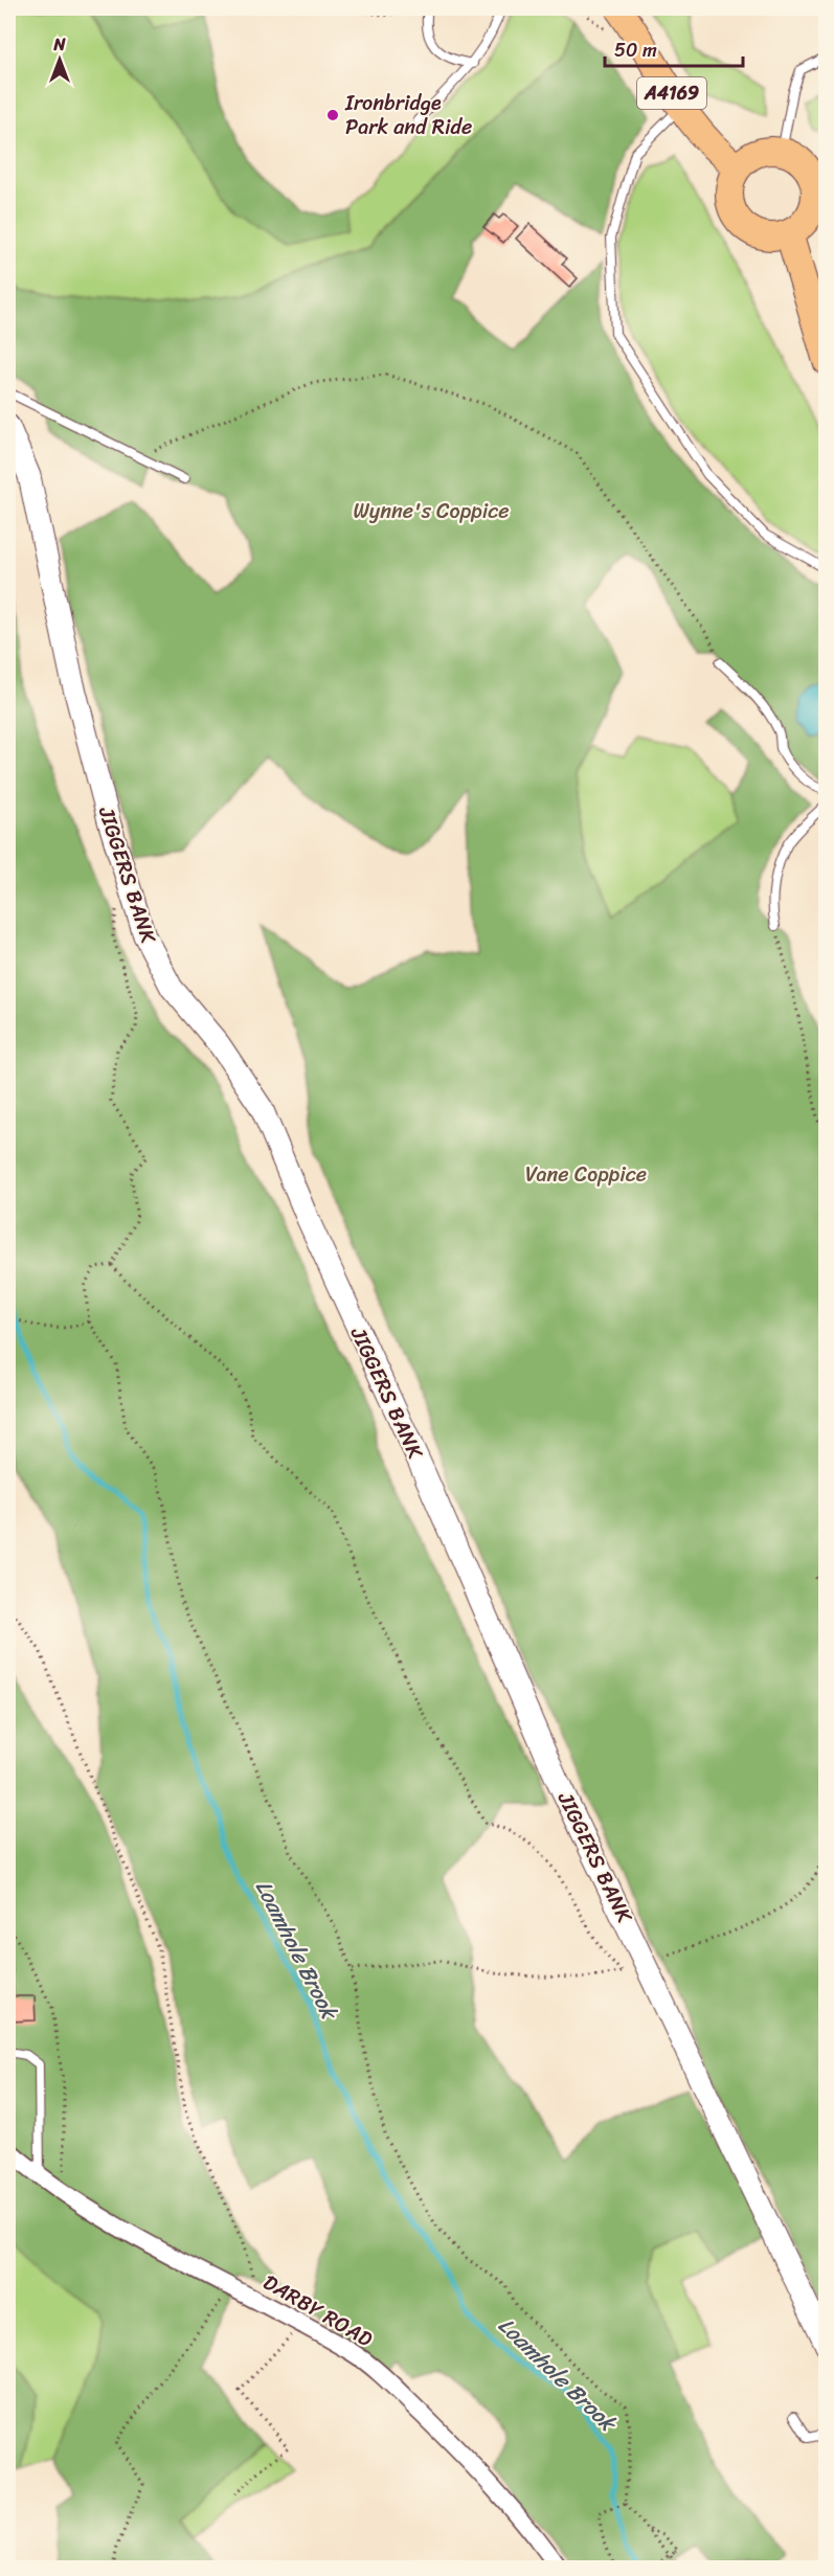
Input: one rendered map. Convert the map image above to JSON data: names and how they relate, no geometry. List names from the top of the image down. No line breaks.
{"streets":{"main road":["A4169"],"street":["JIGGERS BANK","DARBY ROAD"]},"water":["Loamhole Brook"],"parks":["Wynne's Coppice","Vane Coppice"],"places":["Ironbridge Park and Ride"],"scale_bar":"50 m","north":"top"}
